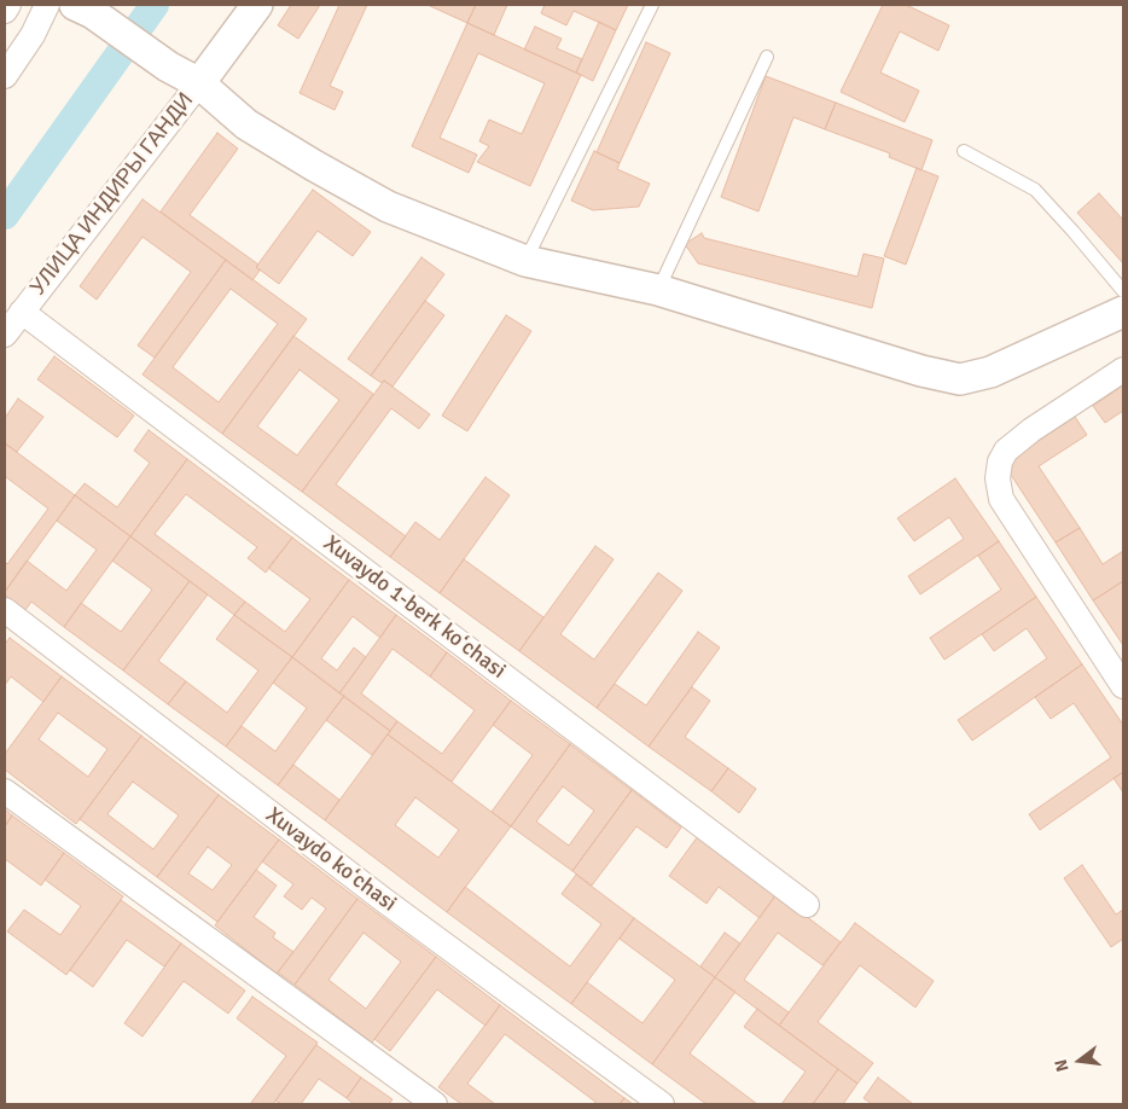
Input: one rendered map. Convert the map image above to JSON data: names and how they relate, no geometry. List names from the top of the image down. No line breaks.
{"streets":{"street":["УЛИЦА ИНДИРЫ ГАНДИ","Xuvaydo 1-berk koʻchasi","Xuvaydo koʻchasi"]},"crossings":[["УЛИЦА ИНДИРЫ ГАНДИ","Xuvaydo 1-berk koʻchasi"]],"north":"left"}
